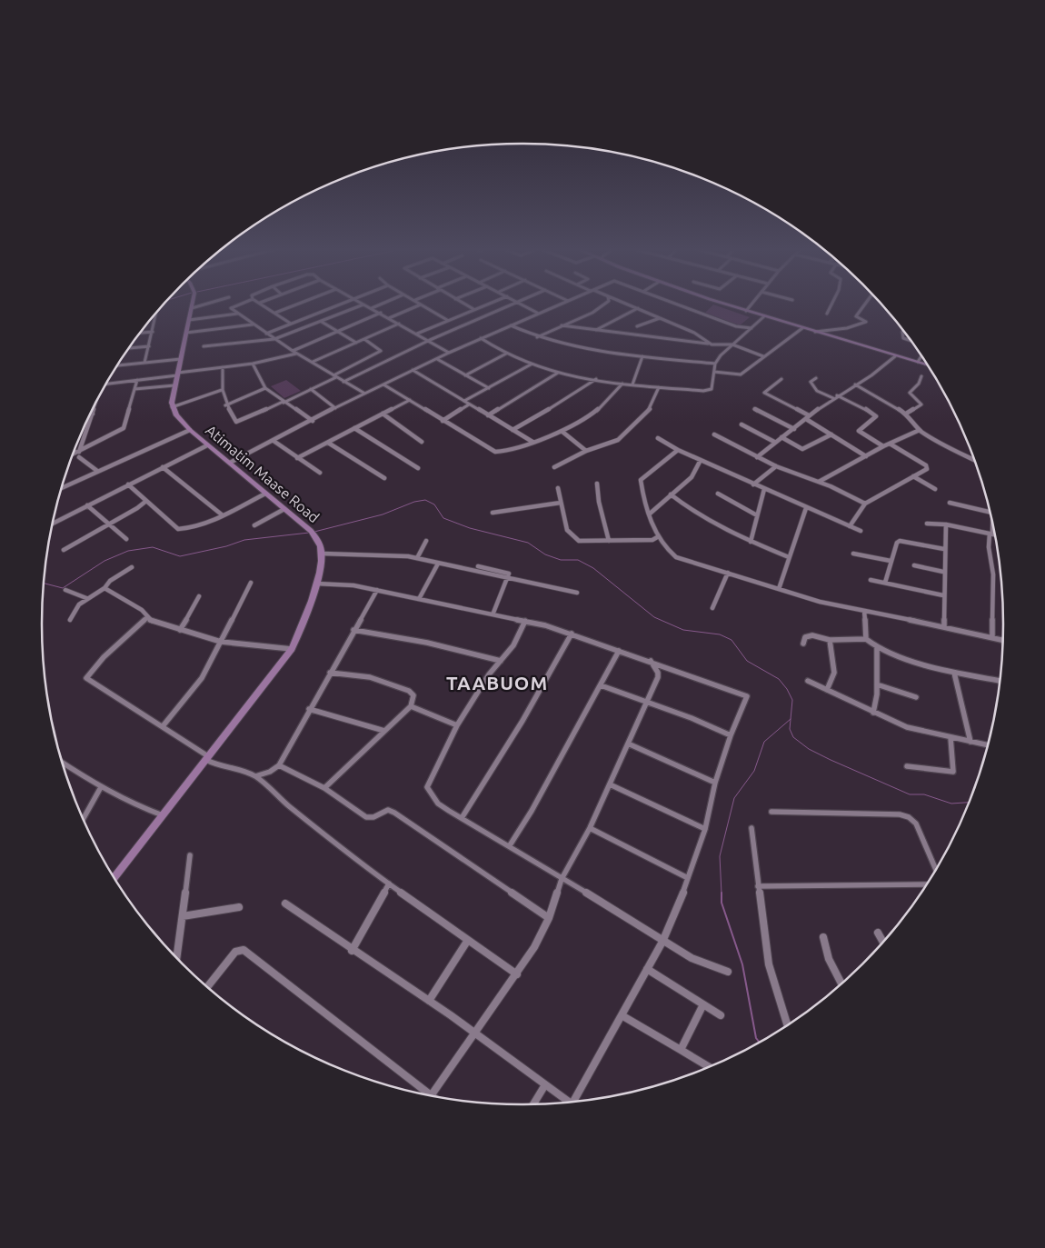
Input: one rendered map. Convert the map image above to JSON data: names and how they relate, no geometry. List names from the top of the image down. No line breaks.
{"streets":{"main road":["Atimatim Maase Road"]},"districts":["TAABUOM"]}
